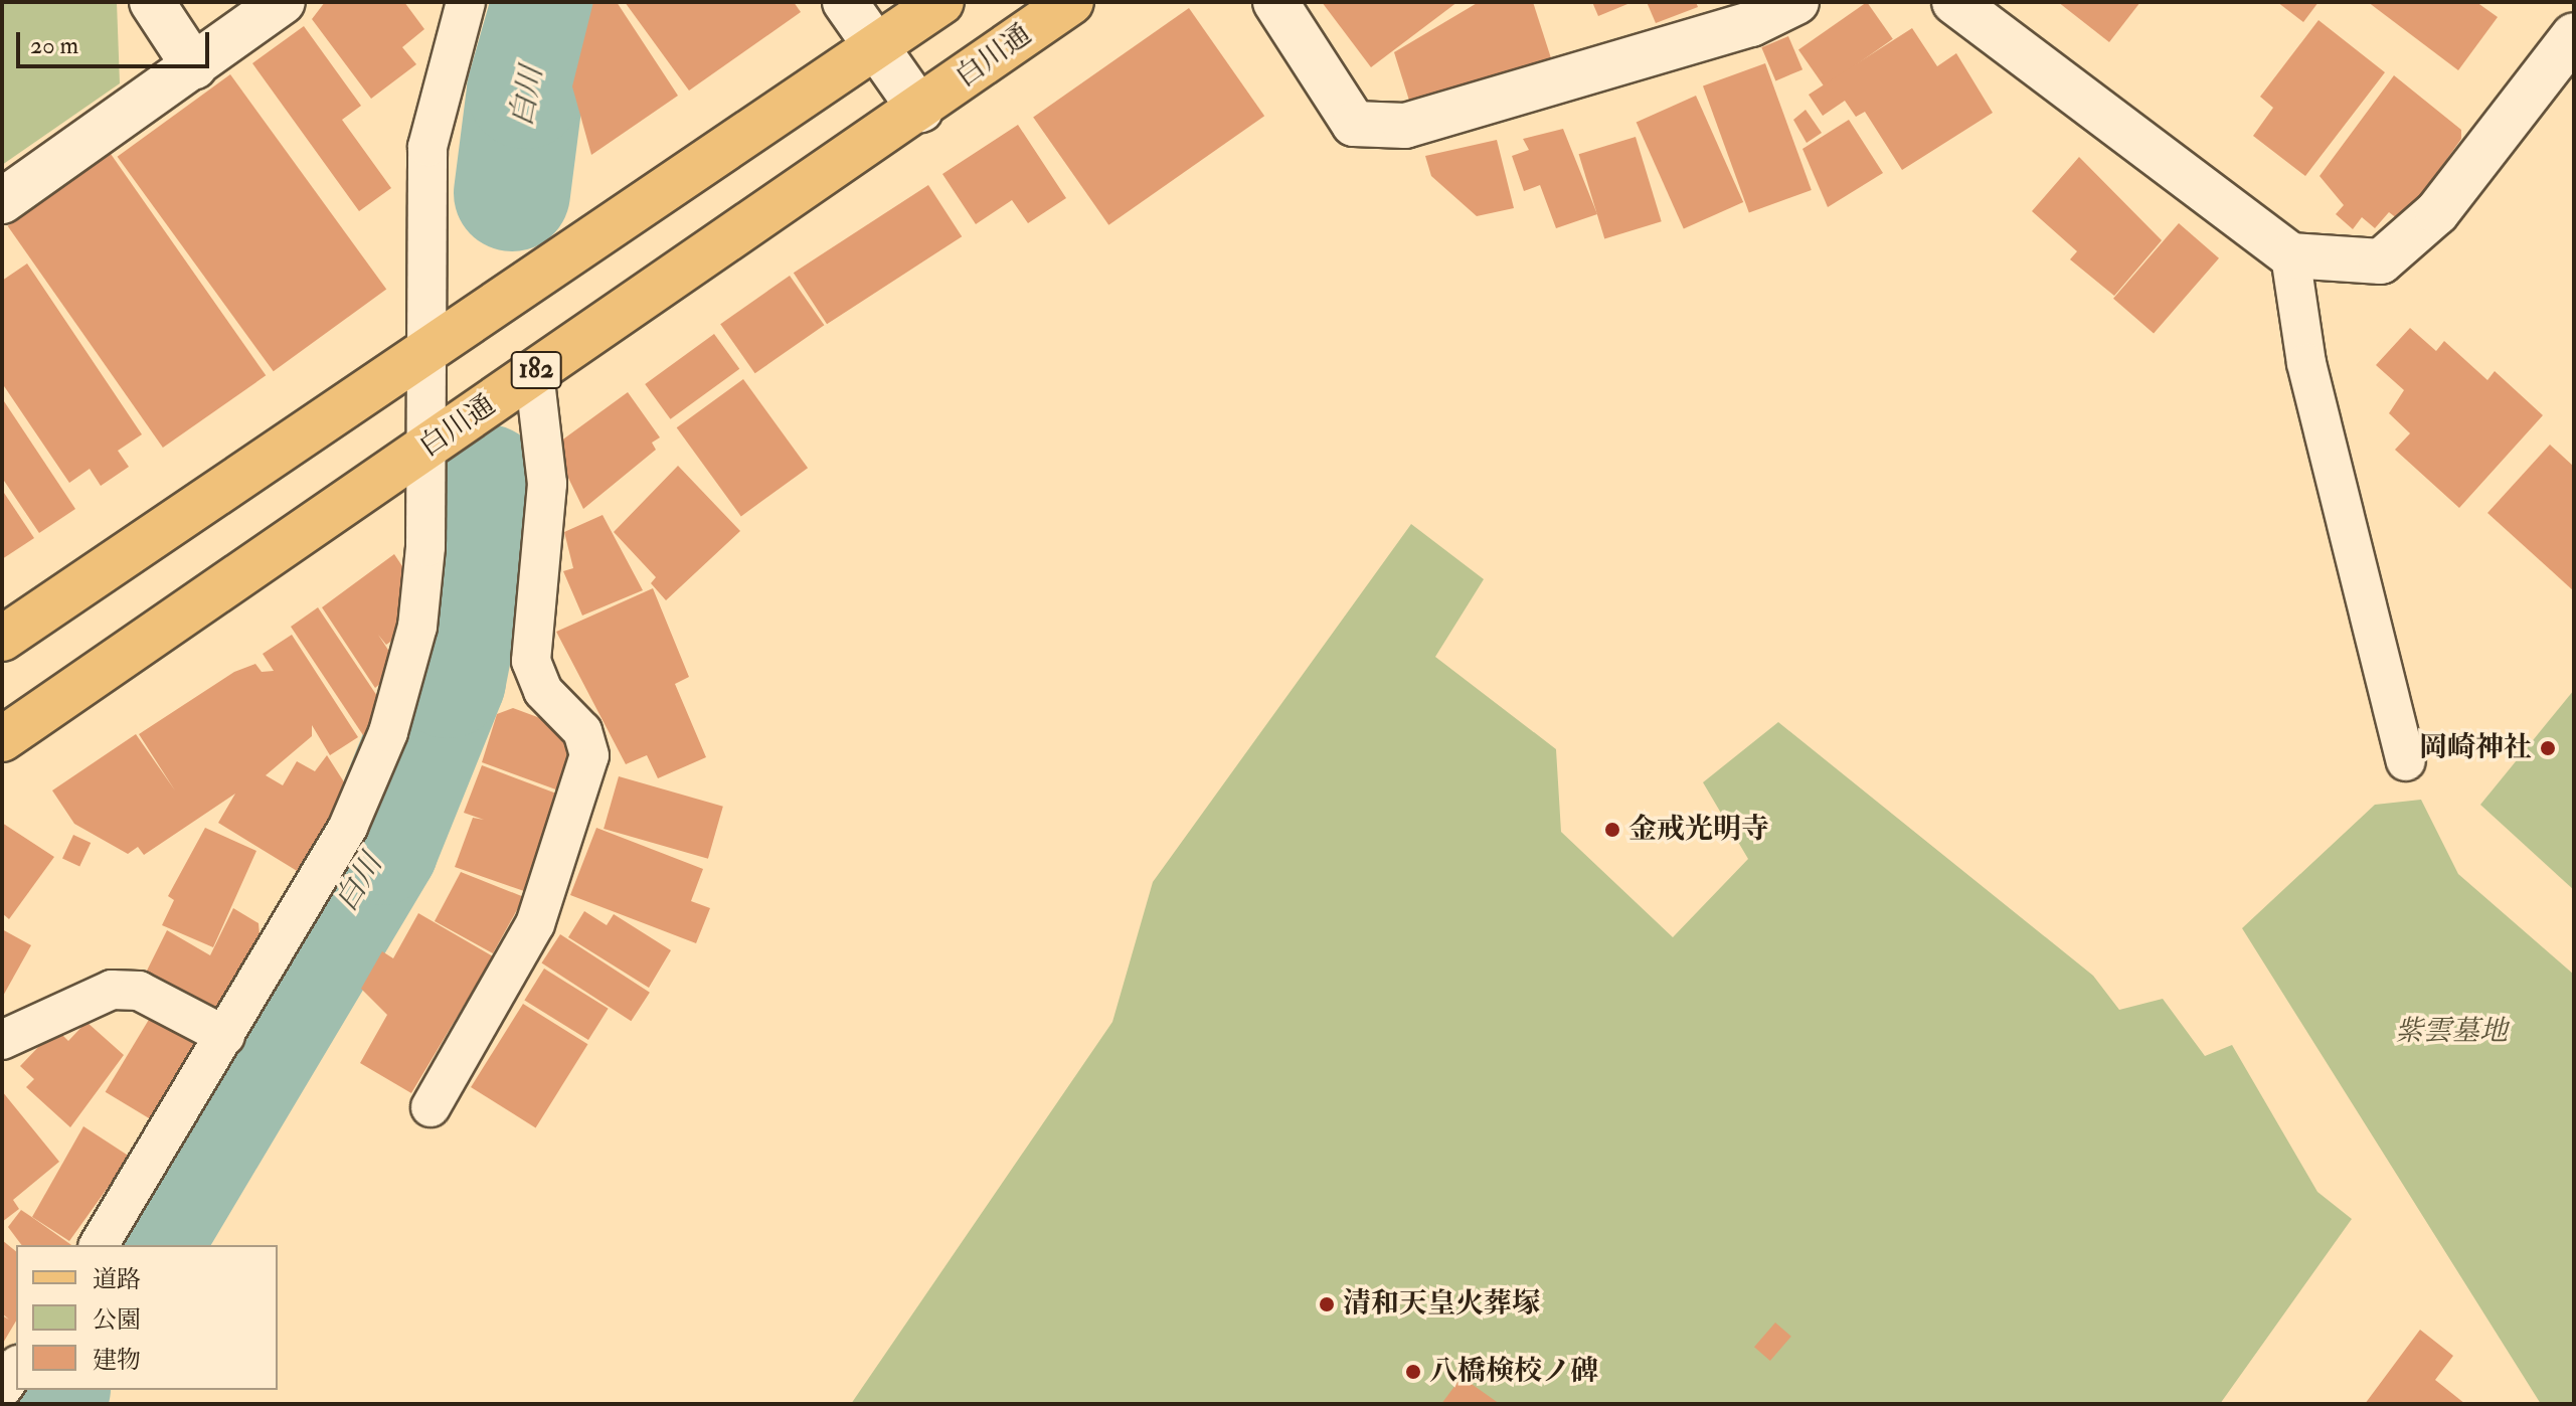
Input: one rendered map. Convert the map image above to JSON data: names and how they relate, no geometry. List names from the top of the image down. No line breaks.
{"streets":{"main road":["白川通","182"]},"water":["白川"],"parks":["紫雲墓地"],"places":["岡崎神社","金戒光明寺","清和天皇火葬塚","八橋検校ノ碑"],"legend":["道路","公園","建物"],"scale_bar":"20 m"}
